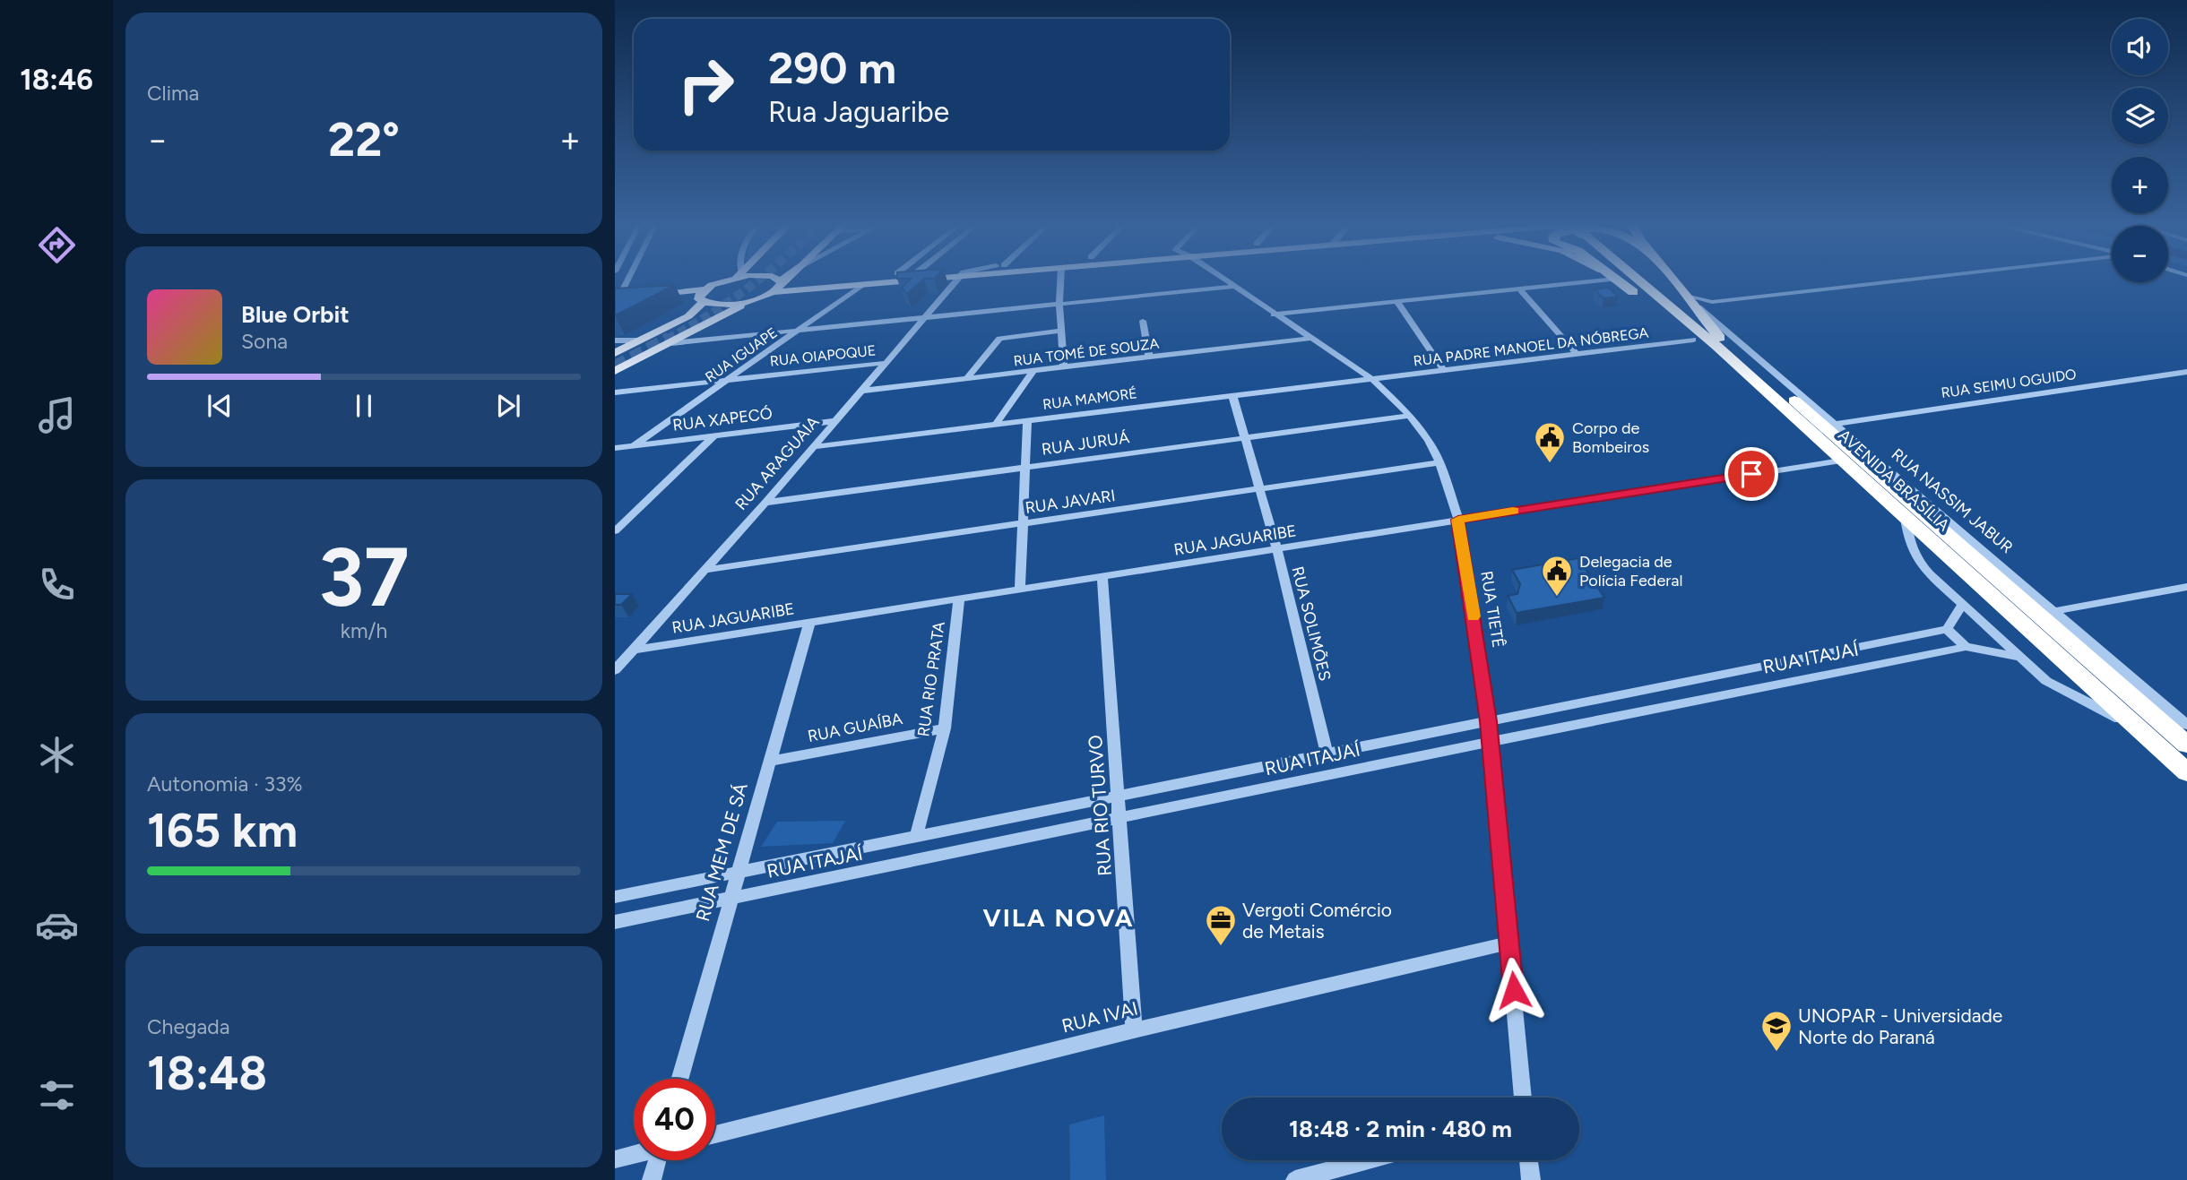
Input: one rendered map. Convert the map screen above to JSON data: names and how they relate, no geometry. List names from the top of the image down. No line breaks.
{"streets":{"highway":["AVENIDA BRASÍLIA"],"street":["RUA PADRE MANOEL DA NÓBREGA","RUA TOMÉ DE SOUZA","RUA IGUAPE","RUA OIAPOQUE","RUA SEIMU OGUIDO","RUA MAMORÉ","RUA XAPECÓ","RUA JURUÁ","RUA ARAGUAIA","RUA NASSIM JABUR","RUA JAVARI","RUA JAGUARIBE","RUA TIETÊ","RUA SOLIMÕES","RUA ITAJAÍ","RUA RIO PRATA","RUA GUAÍBA","RUA RIO TURVO","RUA MEM DE SÁ","RUA IVAI"]},"crossings":[["RUA PADRE MANOEL DA NÓBREGA","RUA MAMORÉ"],["RUA PADRE MANOEL DA NÓBREGA","RUA TIETÊ"],["RUA TOMÉ DE SOUZA","RUA ARAGUAIA"],["RUA TOMÉ DE SOUZA","RUA TIETÊ"],["RUA IGUAPE","RUA OIAPOQUE"],["RUA IGUAPE","RUA XAPECÓ"],["RUA OIAPOQUE","RUA ARAGUAIA"],["RUA SEIMU OGUIDO","RUA NASSIM JABUR"],["RUA MAMORÉ","RUA ARAGUAIA"],["RUA MAMORÉ","RUA TIETÊ"],["RUA MAMORÉ","RUA SOLIMÕES"],["RUA XAPECÓ","RUA ARAGUAIA"],["RUA JURUÁ","RUA ARAGUAIA"],["RUA JURUÁ","RUA TIETÊ"],["RUA JURUÁ","RUA SOLIMÕES"],["RUA ARAGUAIA","RUA JAVARI"],["RUA ARAGUAIA","RUA JAGUARIBE"],["AVENIDA BRASÍLIA","RUA NASSIM JABUR"],["AVENIDA BRASÍLIA","RUA JAGUARIBE"],["RUA JAVARI","RUA TIETÊ"],["RUA JAVARI","RUA SOLIMÕES"],["RUA JAGUARIBE","RUA TIETÊ"],["RUA JAGUARIBE","RUA SOLIMÕES"],["RUA JAGUARIBE","RUA RIO PRATA"],["RUA JAGUARIBE","RUA RIO TURVO"],["RUA JAGUARIBE","RUA MEM DE SÁ"],["RUA TIETÊ","RUA ITAJAÍ"],["RUA TIETÊ","RUA IVAI"],["RUA SOLIMÕES","RUA ITAJAÍ"],["RUA ITAJAÍ","RUA RIO PRATA"],["RUA ITAJAÍ","RUA RIO TURVO"],["RUA ITAJAÍ","RUA MEM DE SÁ"],["RUA RIO PRATA","RUA GUAÍBA"],["RUA GUAÍBA","RUA MEM DE SÁ"],["RUA RIO TURVO","RUA IVAI"]],"districts":["VILA NOVA"],"places":{"public building":["Corpo de Bombeiros","Delegacia de Polícia Federal"],"office":["Vergoti Comércio de Metais"],"school or university":["UNOPAR - Universidade Norte do Paraná"]},"page":{"tabs":"18:46","tile":["Clima",["37","km/h"],["Autonomia · 33%","165 km"],["Chegada","18:48"]],"map_buttons":["+","−"],"turn":["290 m","Rua Jaguaribe"],"heat":["−","22°","+"],"song":["Blue Orbit","Sona"],"limit":"40","trip":"18:48 · 2 min · 480 m"}}
